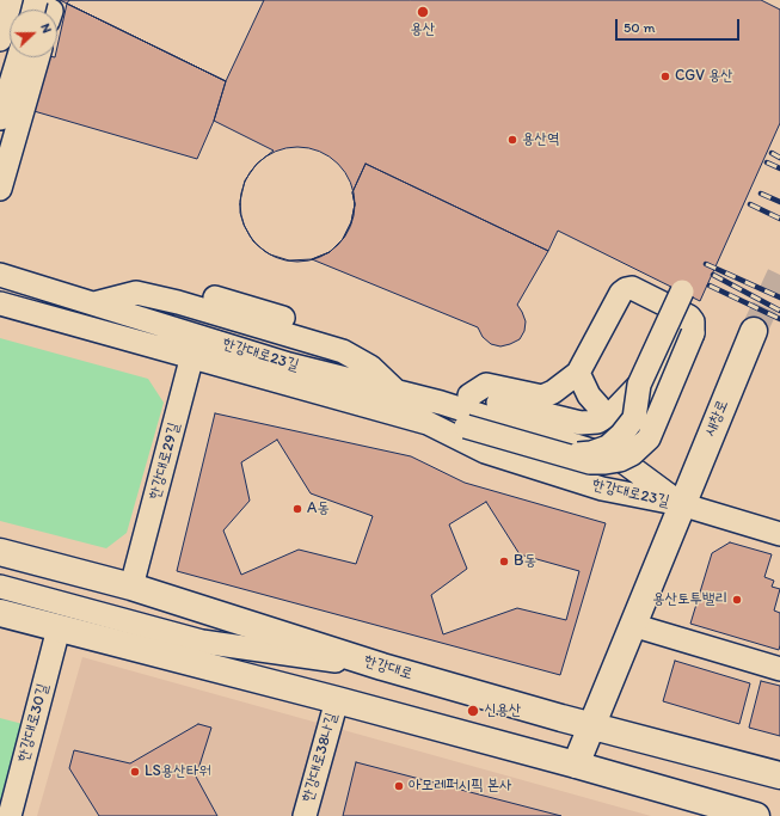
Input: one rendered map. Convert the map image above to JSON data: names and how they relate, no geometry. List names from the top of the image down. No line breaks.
{"streets":{"main road":["새창로","한강대로"],"street":["한강대로23길","한강대로29길","한강대로30길","한강대로38나길"]},"crossings":[["한강대로23길","새창로"],["한강대로23길","한강대로29길"],["새창로","한강대로"],["한강대로29길","한강대로"]],"places":["용산","CGV 용산","용산역","A동","B동","용산토투밸리","신용산","LS용산타워","아모레퍼시픽 본사"],"scale_bar":"50 m","north":"right"}
